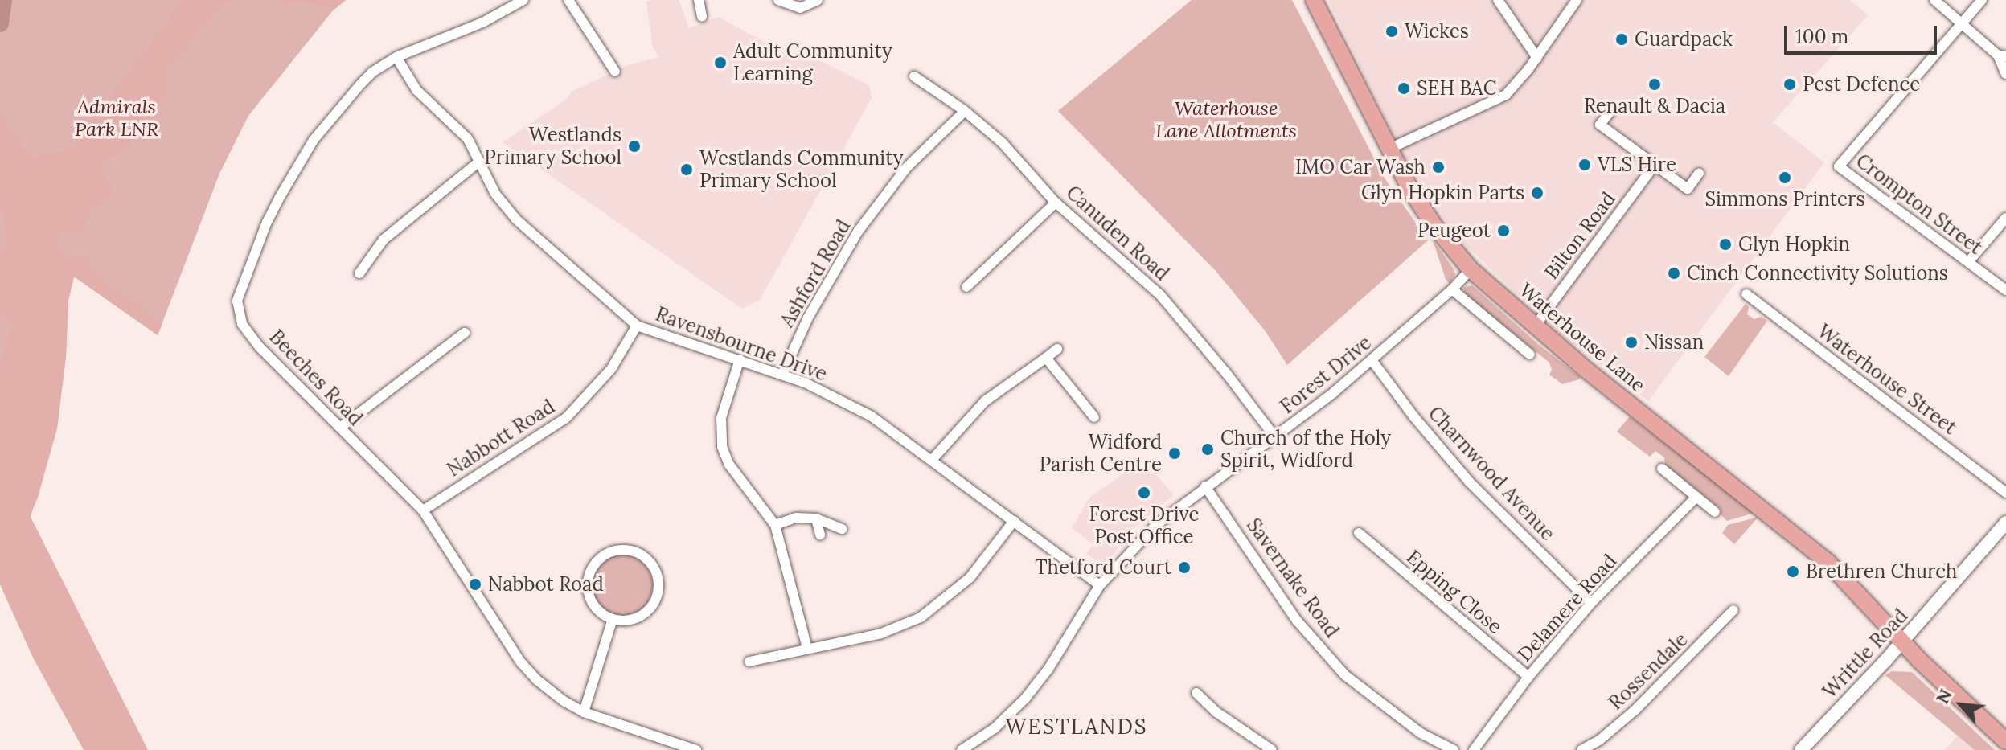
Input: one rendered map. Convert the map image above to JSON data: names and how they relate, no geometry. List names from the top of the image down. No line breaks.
{"streets":{"main road":["Waterhouse Lane"],"street":["Crompton Street","Canuden Road","Bilton Road","Ashford Road","Ravensbourne Drive","Forest Drive","Beeches Road","Waterhouse Street","Nabbott Road","Charnwood Avenue","Savernake Road","Epping Close","Delamere Road","Writtle Road","Rossendale"]},"crossings":[["Canuden Road","Ashford Road"],["Canuden Road","Forest Drive"],["Bilton Road","Waterhouse Lane"],["Ashford Road","Ravensbourne Drive"],["Waterhouse Lane","Forest Drive"],["Waterhouse Lane","Writtle Road"],["Ravensbourne Drive","Forest Drive"],["Ravensbourne Drive","Beeches Road"],["Ravensbourne Drive","Nabbott Road"],["Forest Drive","Charnwood Avenue"],["Forest Drive","Savernake Road"],["Beeches Road","Nabbott Road"],["Charnwood Avenue","Delamere Road"],["Epping Close","Delamere Road"]],"districts":["WESTLANDS"],"parks":["Admirals Park LNR","Waterhouse Lane Allotments"],"places":["Wickes","Guardpack","Adult Community Learning","Renault & Dacia","Pest Defence","SEH BAC","Westlands Primary School","VLS Hire","IMO Car Wash","Westlands Community Primary School","Simmons Printers","Glyn Hopkin Parts","Peugeot","Glyn Hopkin","Cinch Connectivity Solutions","Nissan","Church of the Holy Spirit, Widford","Widford Parish Centre","Forest Drive Post Office","Thetford Court","Brethren Church","Nabbot Road"],"scale_bar":"100 m","north":"top left"}
